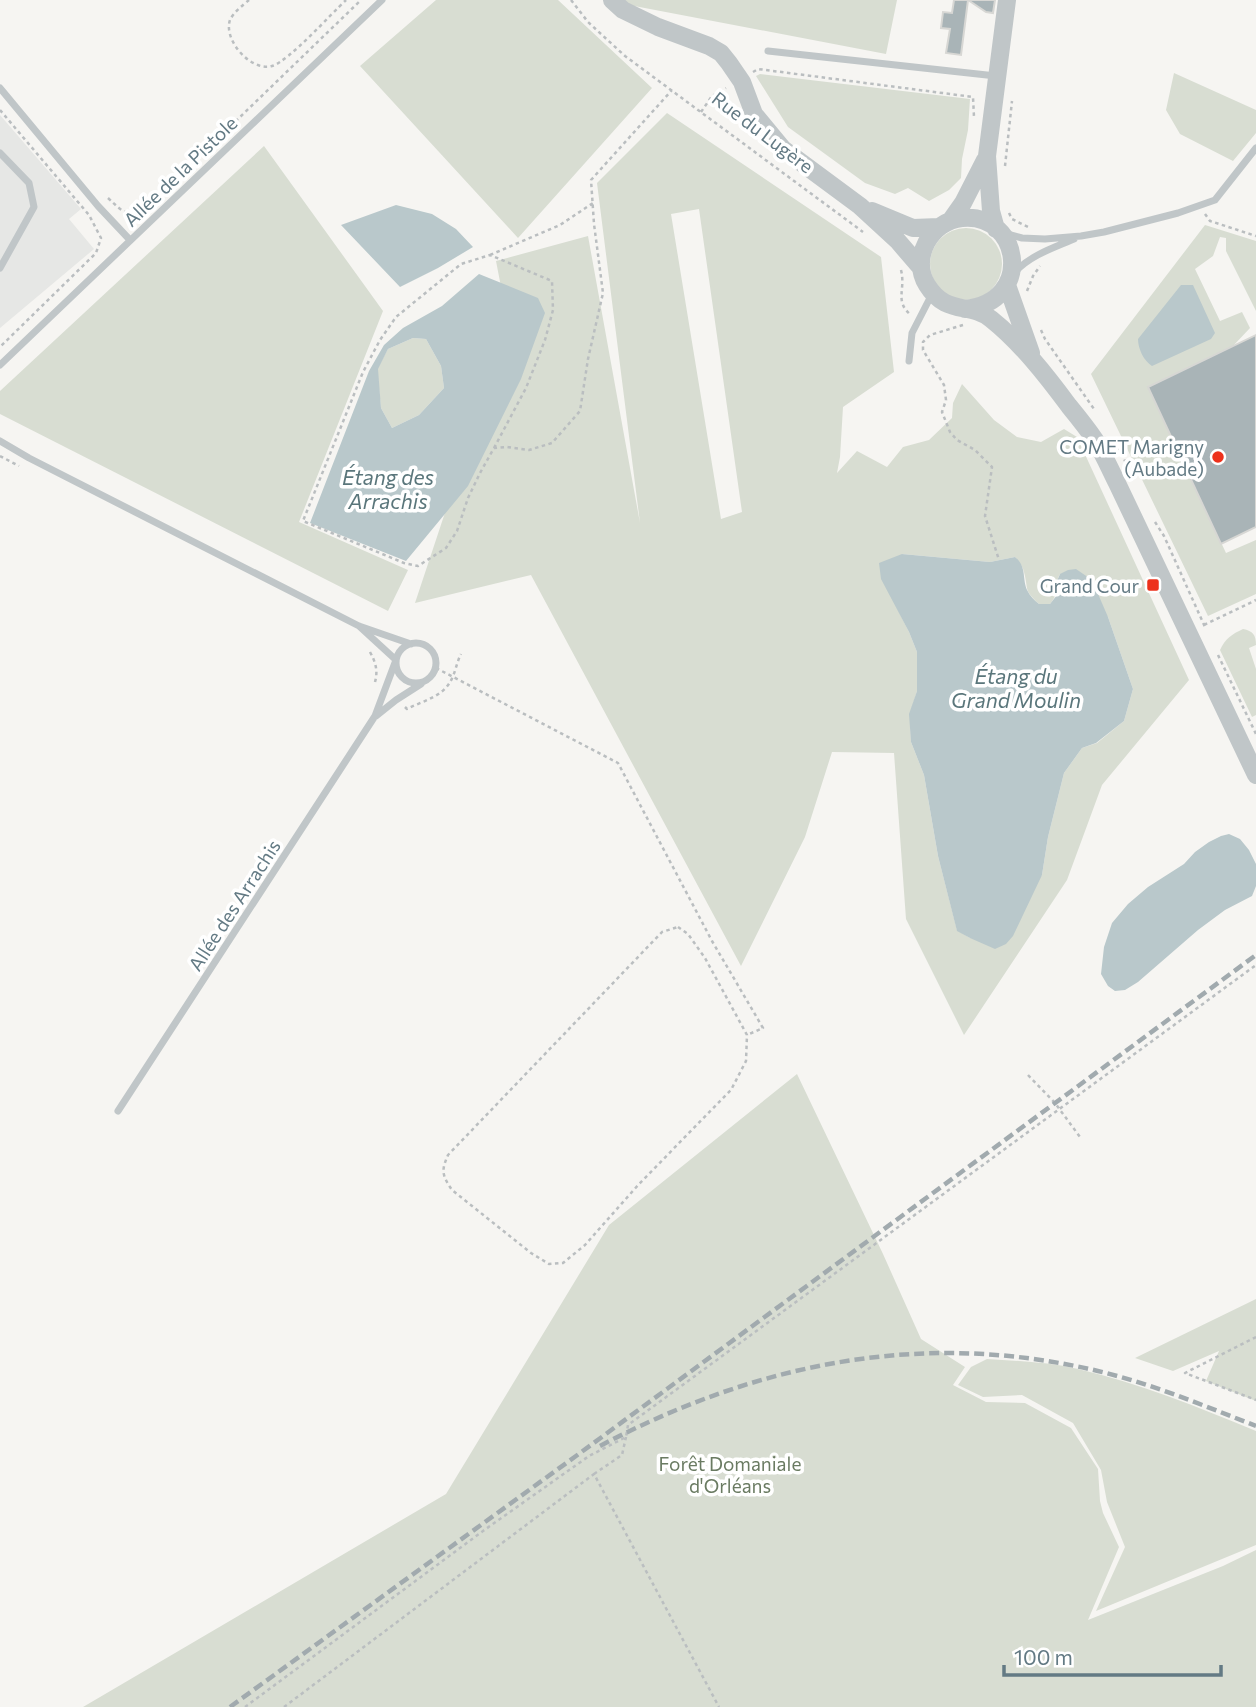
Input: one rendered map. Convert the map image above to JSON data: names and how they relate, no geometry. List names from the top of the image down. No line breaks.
{"streets":{"street":["Rue du Lugère"],"lane":["Allée de la Pistole","Allée des Arrachis"]},"water":["Étang des Arrachis","Étang du Grand Moulin"],"parks":["Forêt Domaniale d'Orléans"],"places":{"other":["COMET Marigny (Aubade)"],"transit":["Grand Cour"]},"scale_bar":"100 m"}
